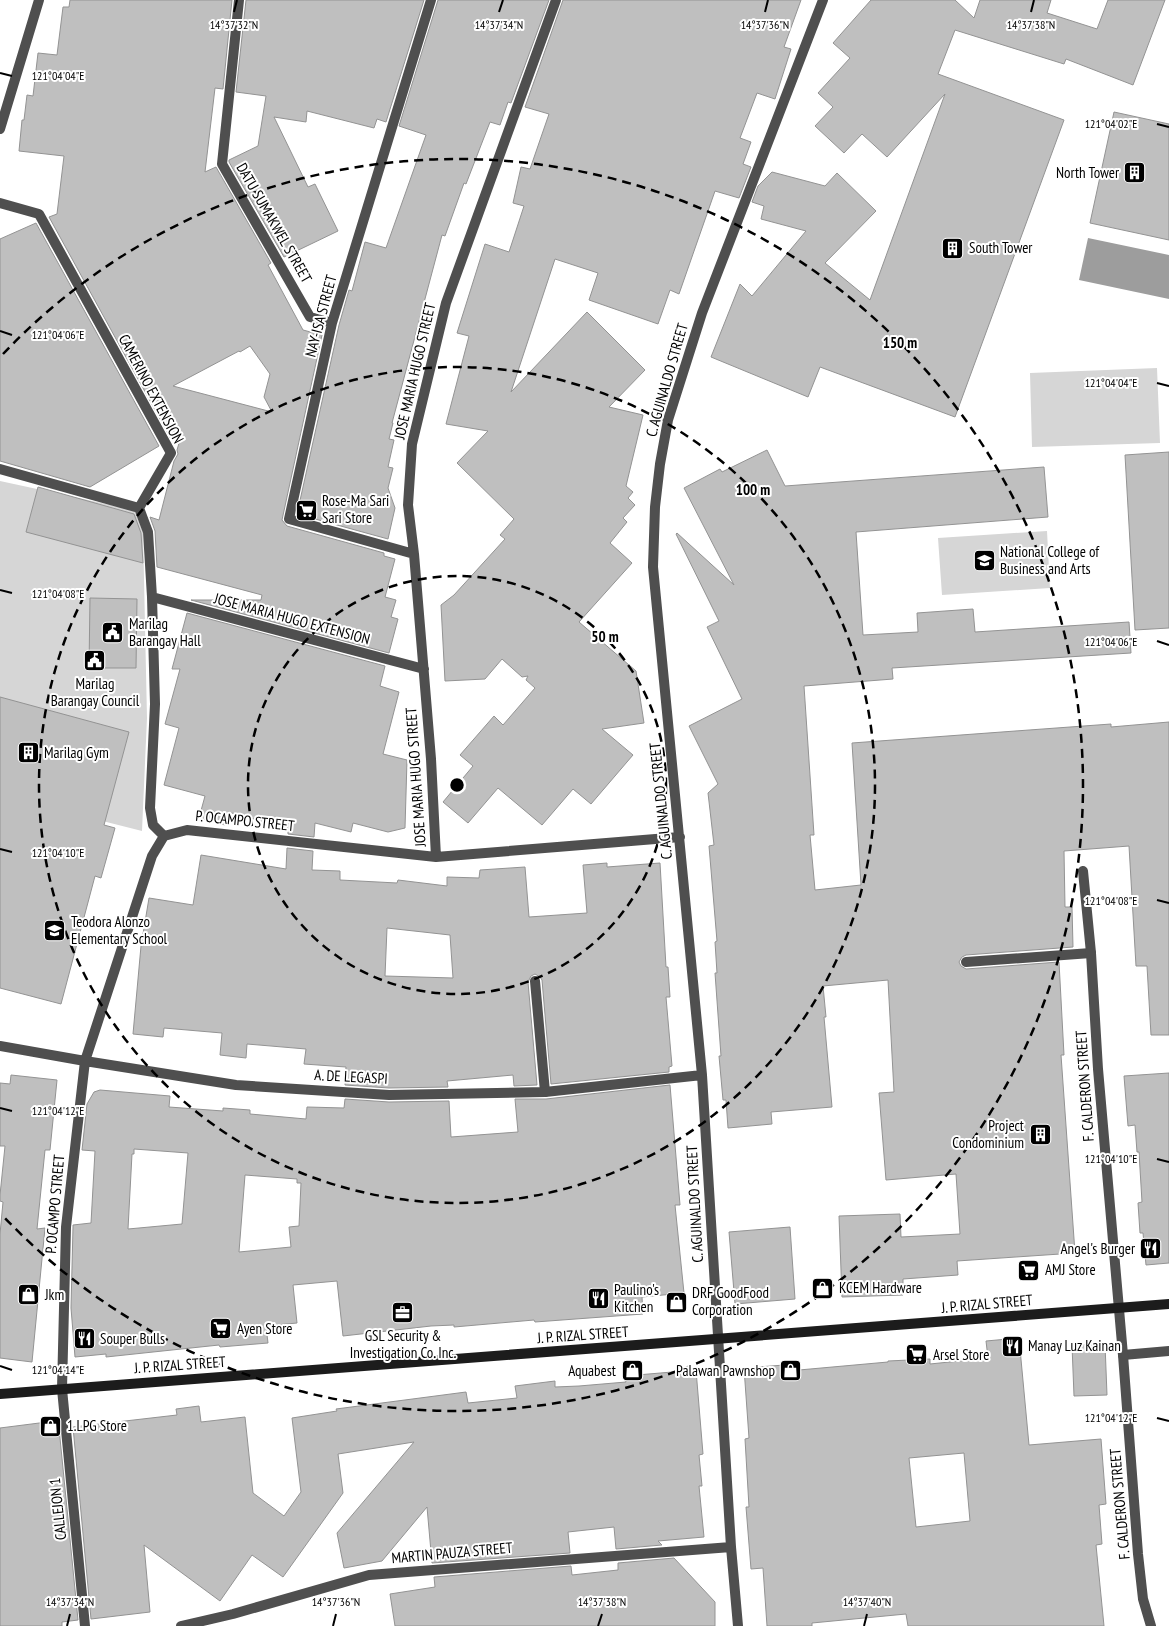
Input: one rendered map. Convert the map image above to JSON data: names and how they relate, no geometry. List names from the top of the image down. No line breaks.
{"streets":{"street":["DATU SUMAKWEL STREET","NAY-ISA STREET","JOSE MARIA HUGO STREET","C. AGUINALDO STREET","CAMERINO EXTENSION","JOSE MARIA HUGO EXTENSION","P. OCAMPO STREET","A. DE LEGASPI","F. CALDERON STREET","J. P. RIZAL STREET","CALLEJON 1","MARTIN PAUZA STREET"]},"crossings":[["DATU SUMAKWEL STREET","NAY-ISA STREET"],["NAY-ISA STREET","JOSE MARIA HUGO STREET"],["JOSE MARIA HUGO STREET","JOSE MARIA HUGO EXTENSION"],["JOSE MARIA HUGO STREET","P. OCAMPO STREET"],["C. AGUINALDO STREET","P. OCAMPO STREET"],["C. AGUINALDO STREET","A. DE LEGASPI"],["C. AGUINALDO STREET","J. P. RIZAL STREET"],["C. AGUINALDO STREET","MARTIN PAUZA STREET"],["P. OCAMPO STREET","A. DE LEGASPI"],["P. OCAMPO STREET","J. P. RIZAL STREET"],["P. OCAMPO STREET","CALLEJON 1"],["F. CALDERON STREET","J. P. RIZAL STREET"],["J. P. RIZAL STREET","CALLEJON 1"]],"places":{"building":["North Tower","South Tower","Marilag Gym","Project Condominium"],"supermarket":["Rose-Ma Sari Sari Store","AMJ Store","Ayen Store","Arsel Store"],"school or university":["National College of Business and Arts","Teodora Alonzo Elementary School"],"public building":["Marilag Barangay Hall","Marilag Barangay Council"],"restaurant":["Angel's Burger","Paulino's Kitchen","Souper Bulls","Manay Luz Kainan"],"shop":["KCEM Hardware","Jkm","DRF GoodFood Corporation","Aquabest","Palawan Pawnshop","1.LPG Store"],"office":["GSL Security & Investigation Co. Inc."]},"coordinates":["14°37'32\"N","14°37'34\"N","14°37'36\"N","14°37'38\"N","121°04'04\"E","121°04'02\"E","121°04'06\"E","121°04'08\"E","121°04'10\"E","121°04'12\"E","121°04'14\"E","14°37'40\"N"],"rings":["150 m","100 m","50 m"]}
